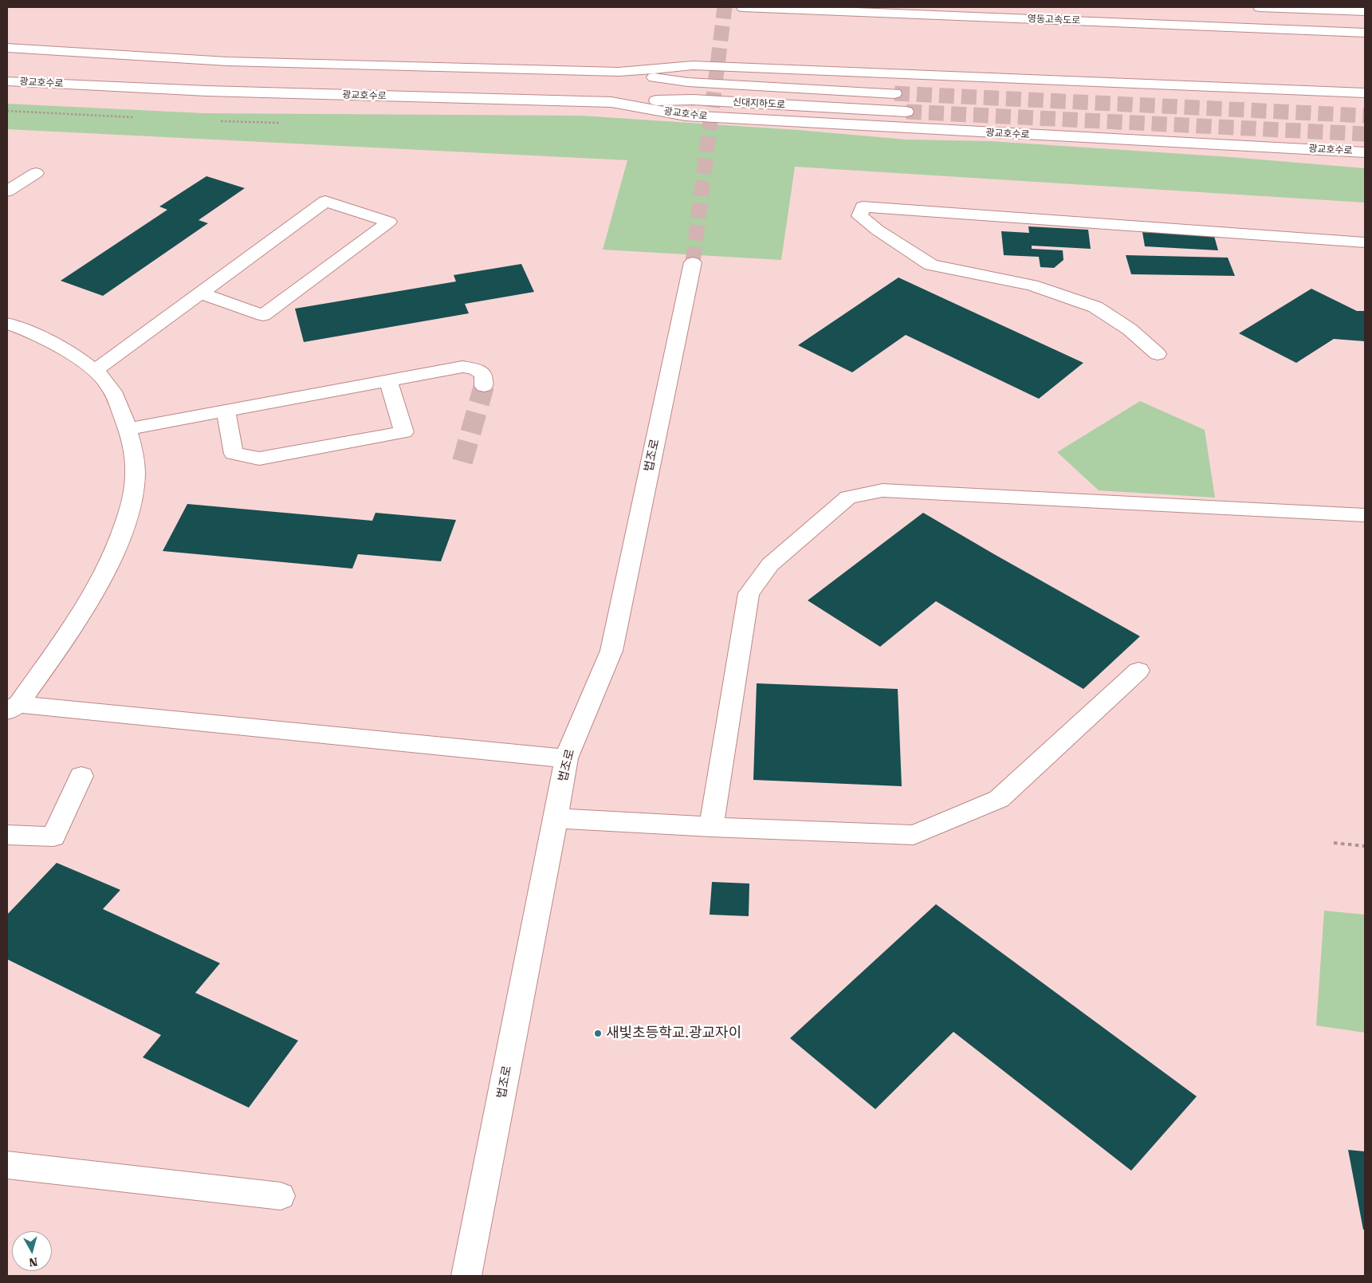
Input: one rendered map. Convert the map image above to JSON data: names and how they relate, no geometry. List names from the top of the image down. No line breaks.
{"streets":{"main road":["영동고속도로","광교호수로","신대지하도로","법조로"]},"crossings":[["광교호수로","신대지하도로"]],"places":["새빛초등학교.광교자이"],"north":"bottom"}
